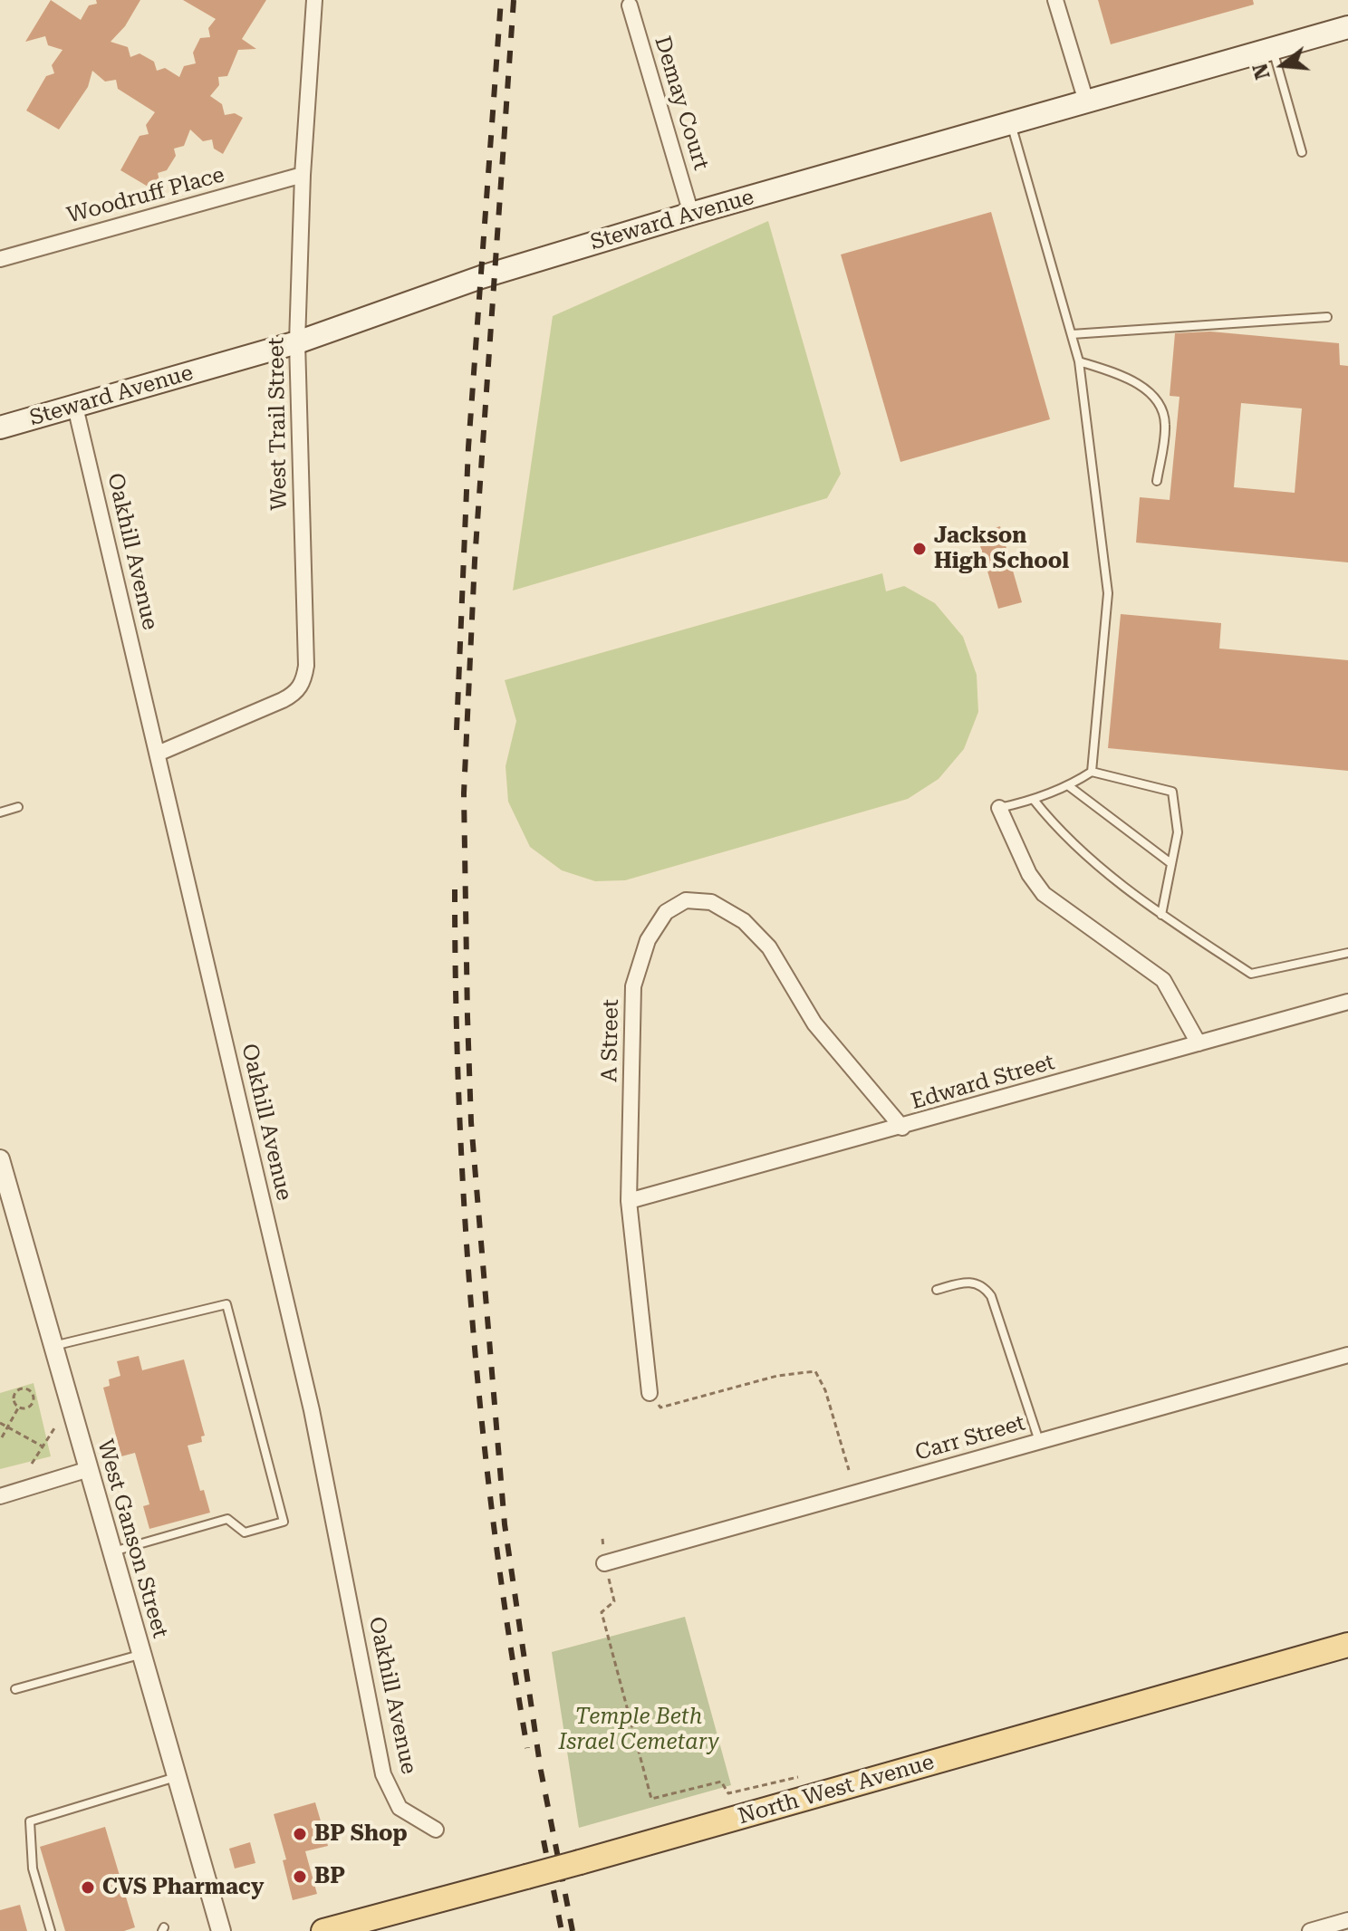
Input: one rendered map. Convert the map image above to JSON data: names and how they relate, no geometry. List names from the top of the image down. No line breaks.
{"streets":{"main road":["Steward Avenue","North West Avenue"],"street":["Demay Court","Woodruff Place","West Trail Street","Oakhill Avenue","A Street","Edward Street","Carr Street","West Ganson Street"]},"crossings":[["Demay Court","Steward Avenue"],["Woodruff Place","West Trail Street"],["Steward Avenue","West Trail Street"],["Steward Avenue","Oakhill Avenue"],["West Trail Street","Oakhill Avenue"],["A Street","Edward Street"]],"parks":["Temple Beth Israel Cemetary"],"places":["Jackson High School","BP Shop","BP","CVS Pharmacy"],"north":"left"}
